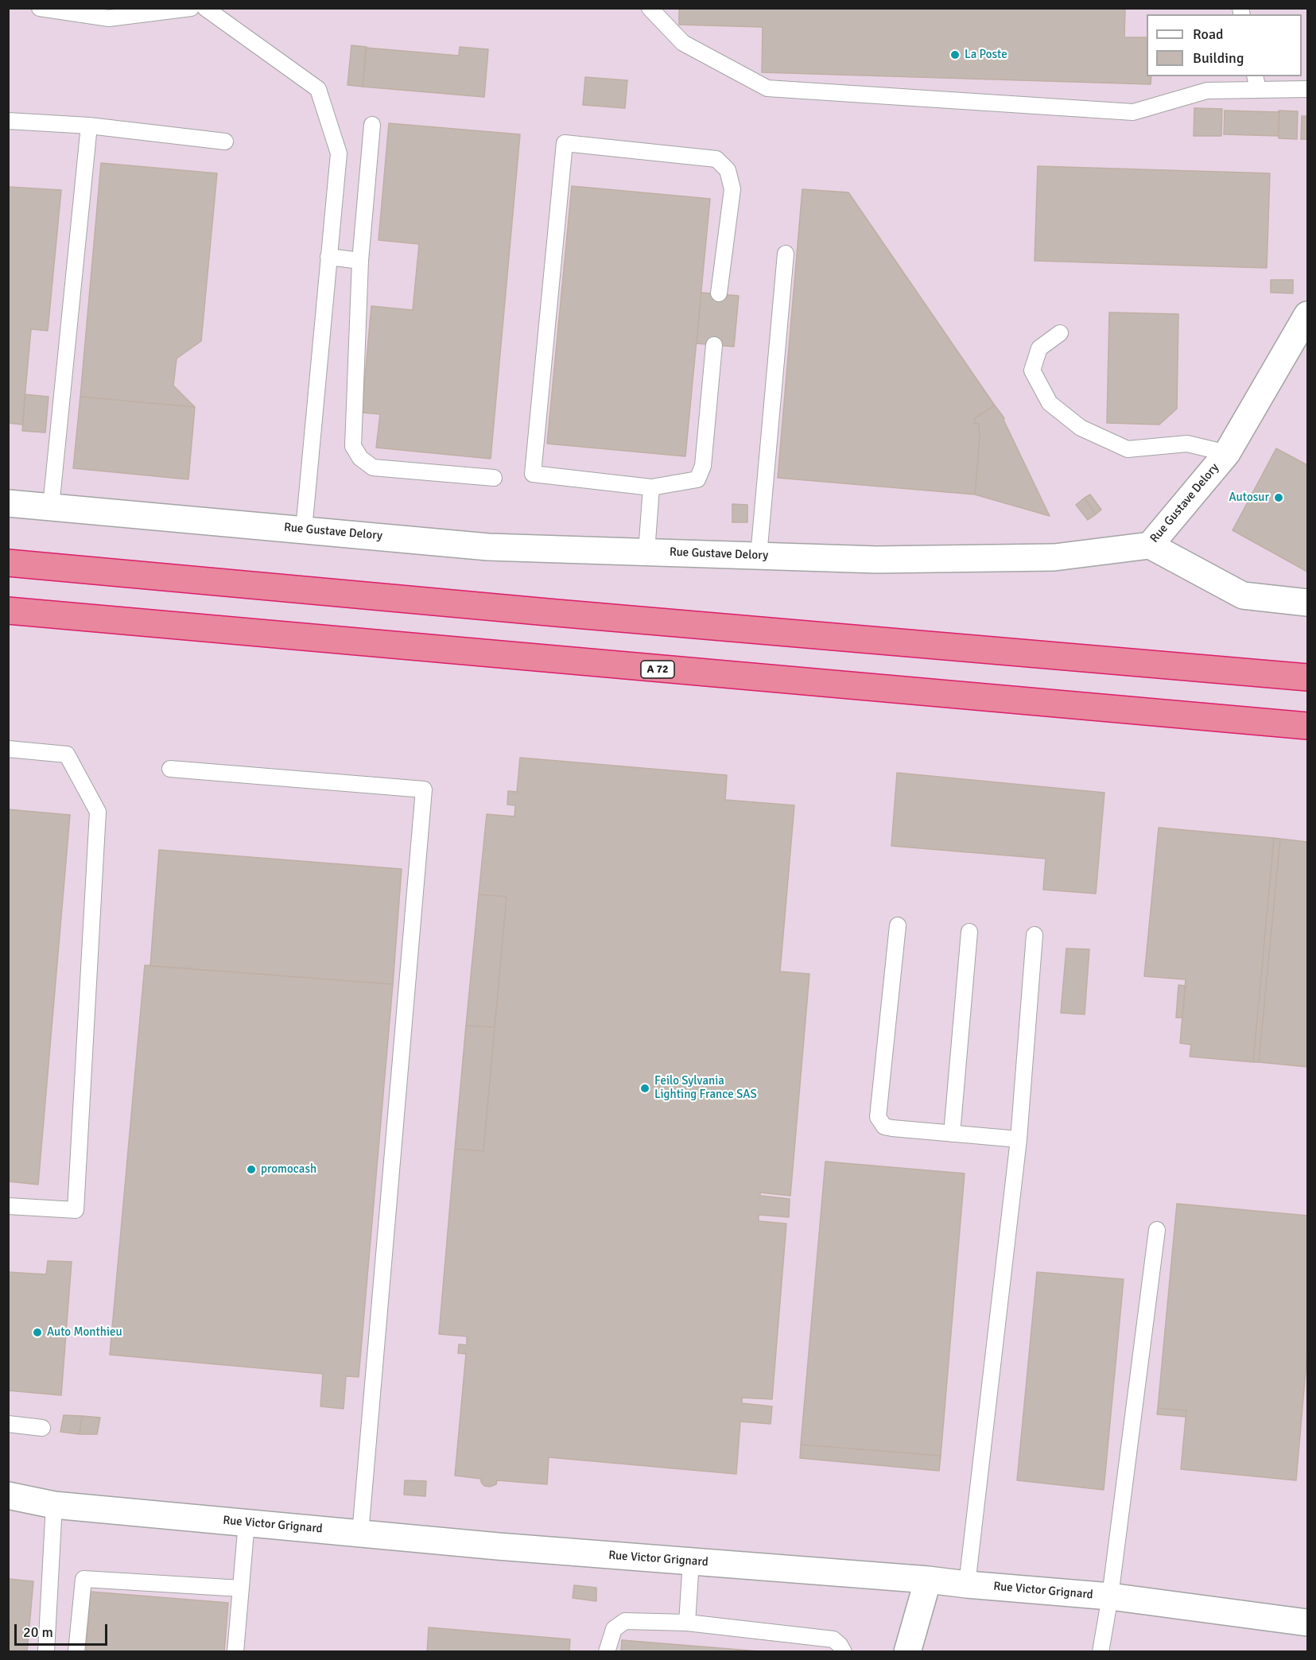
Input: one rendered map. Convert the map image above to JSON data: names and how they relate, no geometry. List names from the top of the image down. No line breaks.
{"streets":{"highway":["A 72"],"street":["Rue Gustave Delory","Rue Victor Grignard"]},"places":["La Poste","Autosur","Feilo Sylvania Lighting France SAS","promocash","Auto Monthieu"],"legend":["Road","Building"],"scale_bar":"20 m"}
